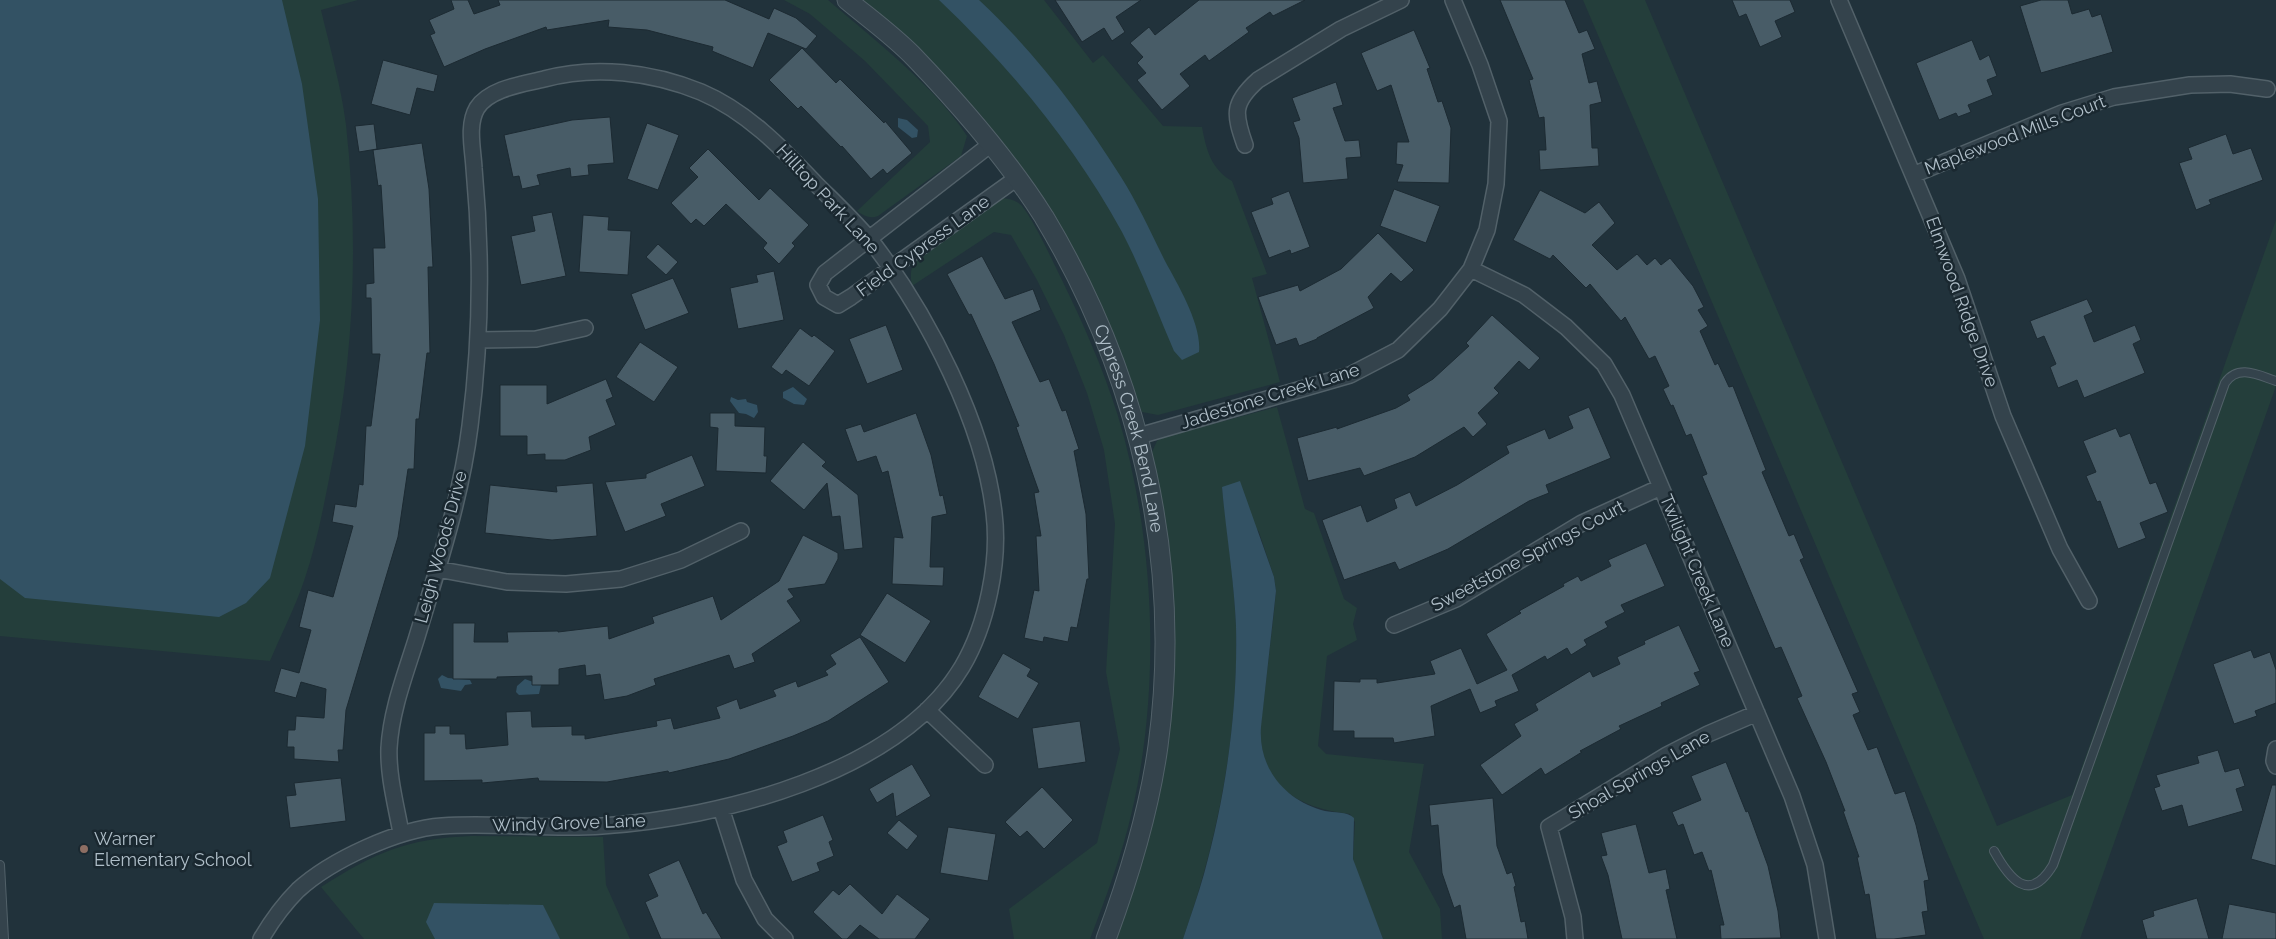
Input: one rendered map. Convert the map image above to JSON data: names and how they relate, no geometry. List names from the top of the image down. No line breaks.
{"streets":{"street":["Maplewood Mills Court","Hilltop Park Lane","Field Cypress Lane","Elmwood Ridge Drive","Jadestone Creek Lane","Cypress Creek Bend Lane","Leigh Woods Drive","Sweetstone Springs Court","Twilight Creek Lane","Shoal Springs Lane","Windy Grove Lane"]},"crossings":[["Maplewood Mills Court","Elmwood Ridge Drive"],["Hilltop Park Lane","Field Cypress Lane"],["Hilltop Park Lane","Leigh Woods Drive"],["Hilltop Park Lane","Windy Grove Lane"],["Field Cypress Lane","Cypress Creek Bend Lane"],["Jadestone Creek Lane","Cypress Creek Bend Lane"],["Jadestone Creek Lane","Twilight Creek Lane"],["Leigh Woods Drive","Windy Grove Lane"],["Sweetstone Springs Court","Twilight Creek Lane"],["Twilight Creek Lane","Shoal Springs Lane"]],"places":["Warner Elementary School"]}
